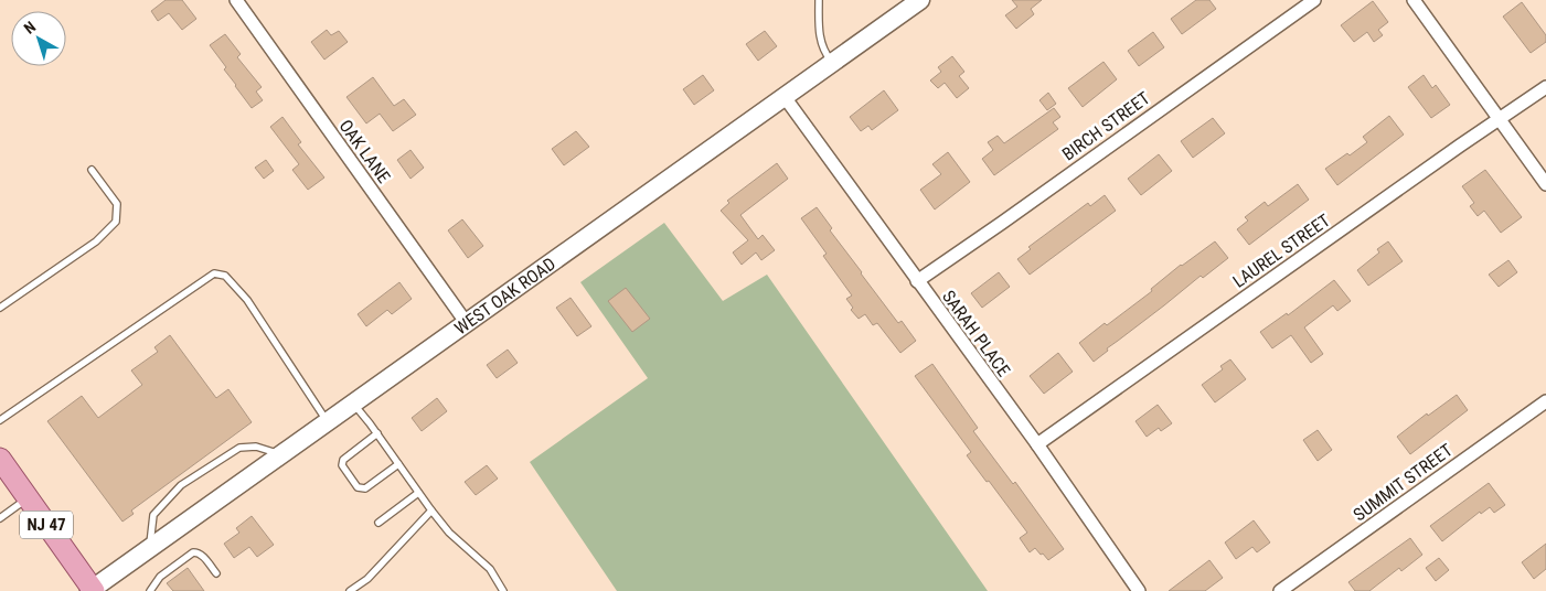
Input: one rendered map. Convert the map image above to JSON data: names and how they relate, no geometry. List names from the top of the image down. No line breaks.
{"streets":{"main road":["NJ 47"],"street":["BIRCH STREET","OAK LANE","LAUREL STREET","WEST OAK ROAD","SARAH PLACE","SUMMIT STREET"]},"crossings":[["BIRCH STREET","SARAH PLACE"],["OAK LANE","WEST OAK ROAD"],["LAUREL STREET","SARAH PLACE"],["WEST OAK ROAD","SARAH PLACE"],["WEST OAK ROAD","NJ 47"]],"north":"top left"}
